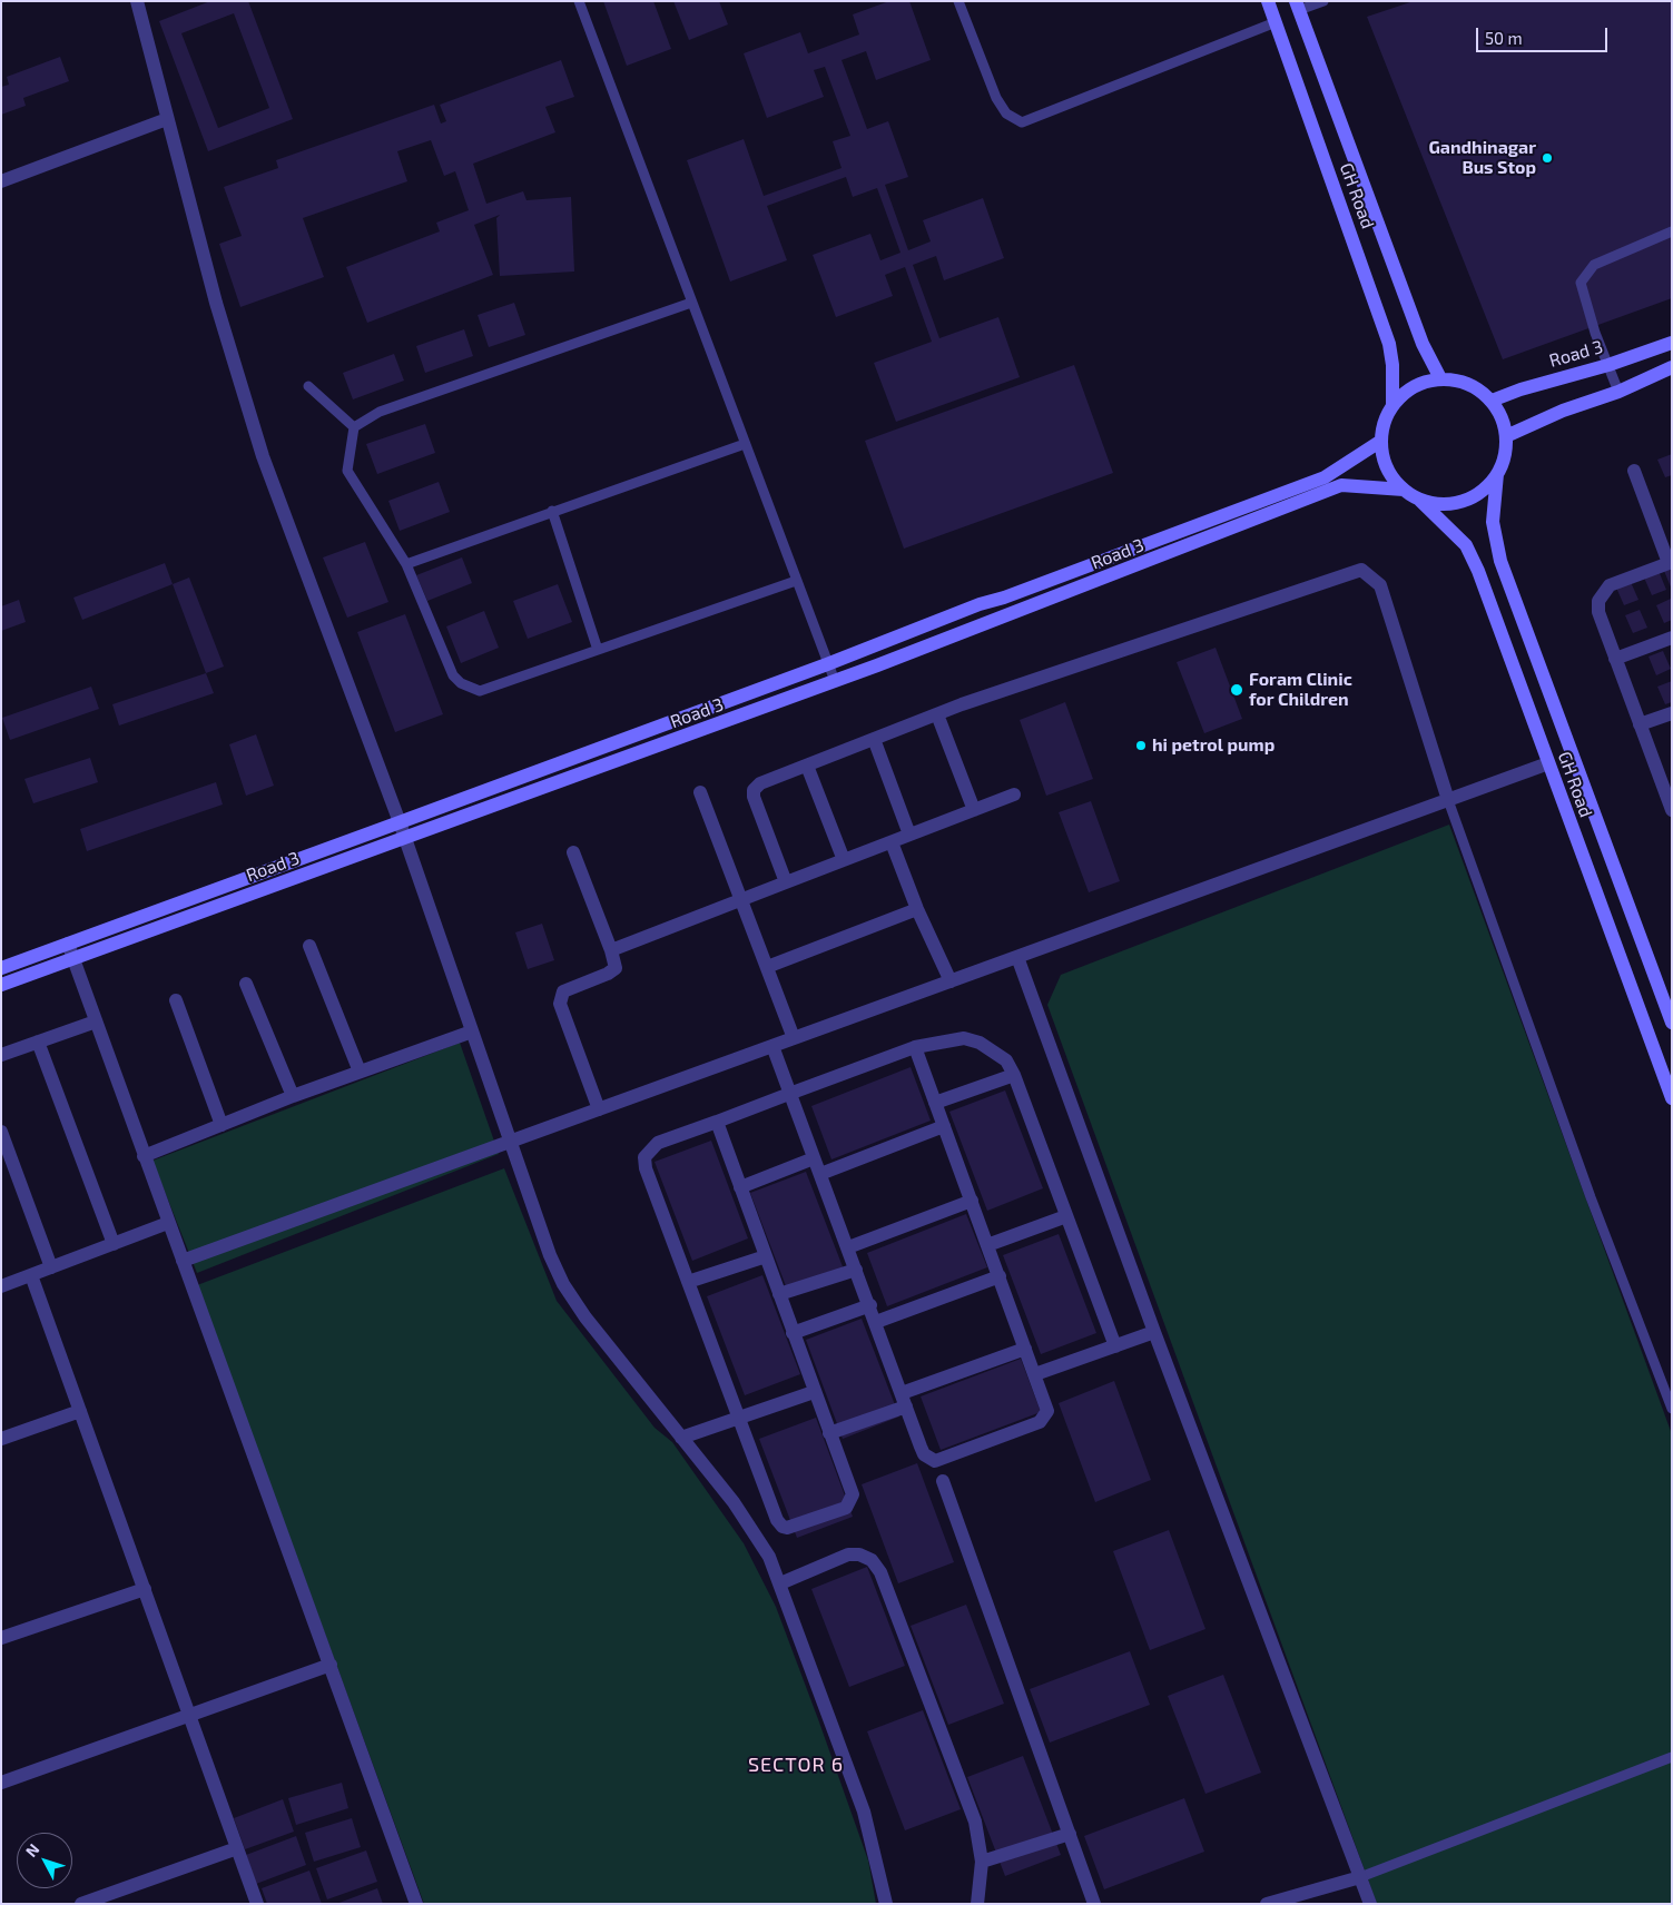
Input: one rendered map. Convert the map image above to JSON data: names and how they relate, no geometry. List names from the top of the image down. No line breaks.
{"streets":{"street":["GH Road","Road 3"]},"crossings":[["GH Road","Road 3"]],"districts":["SECTOR 6"],"places":["Gandhinagar Bus Stop","Foram Clinic for Children","hi petrol pump"],"scale_bar":"50 m","north":"top left"}
